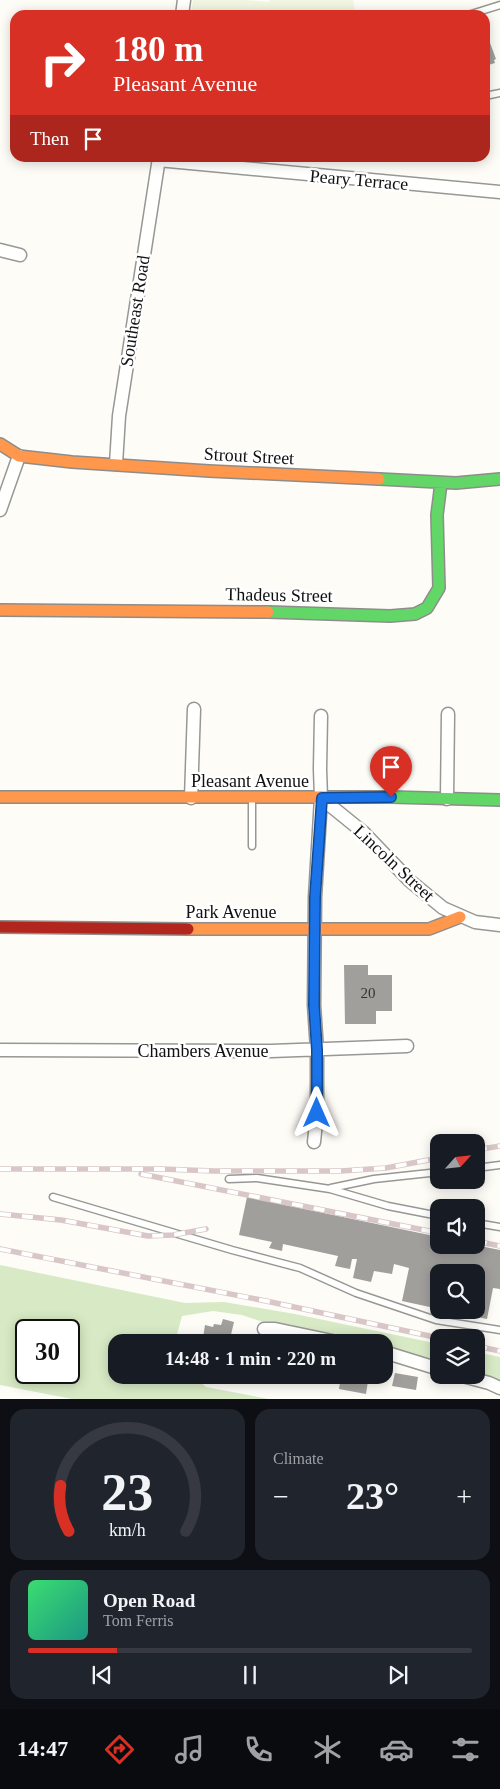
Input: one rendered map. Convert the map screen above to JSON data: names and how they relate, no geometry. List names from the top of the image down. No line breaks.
{"streets":{"street":["Peary Terrace","Southeast Road","Strout Street","Thadeus Street","Pleasant Avenue","Lincoln Street","Park Avenue","Chambers Avenue"]},"crossings":[["Southeast Road","Strout Street"],["Strout Street","Thadeus Street"],["Pleasant Avenue","Lincoln Street"],["Lincoln Street","Park Avenue"]],"house_numbers":["20"],"north":"top right","page":{"turn":["180 m","Pleasant Avenue"],"then":"Then","limit":"30","trip":"14:48 · 1 min · 220 m","tile":"Climate","heat":["−","23°","+"],"song":["Open Road","Tom Ferris"],"tabs":"14:47","gauge":["23","km/h"]}}
